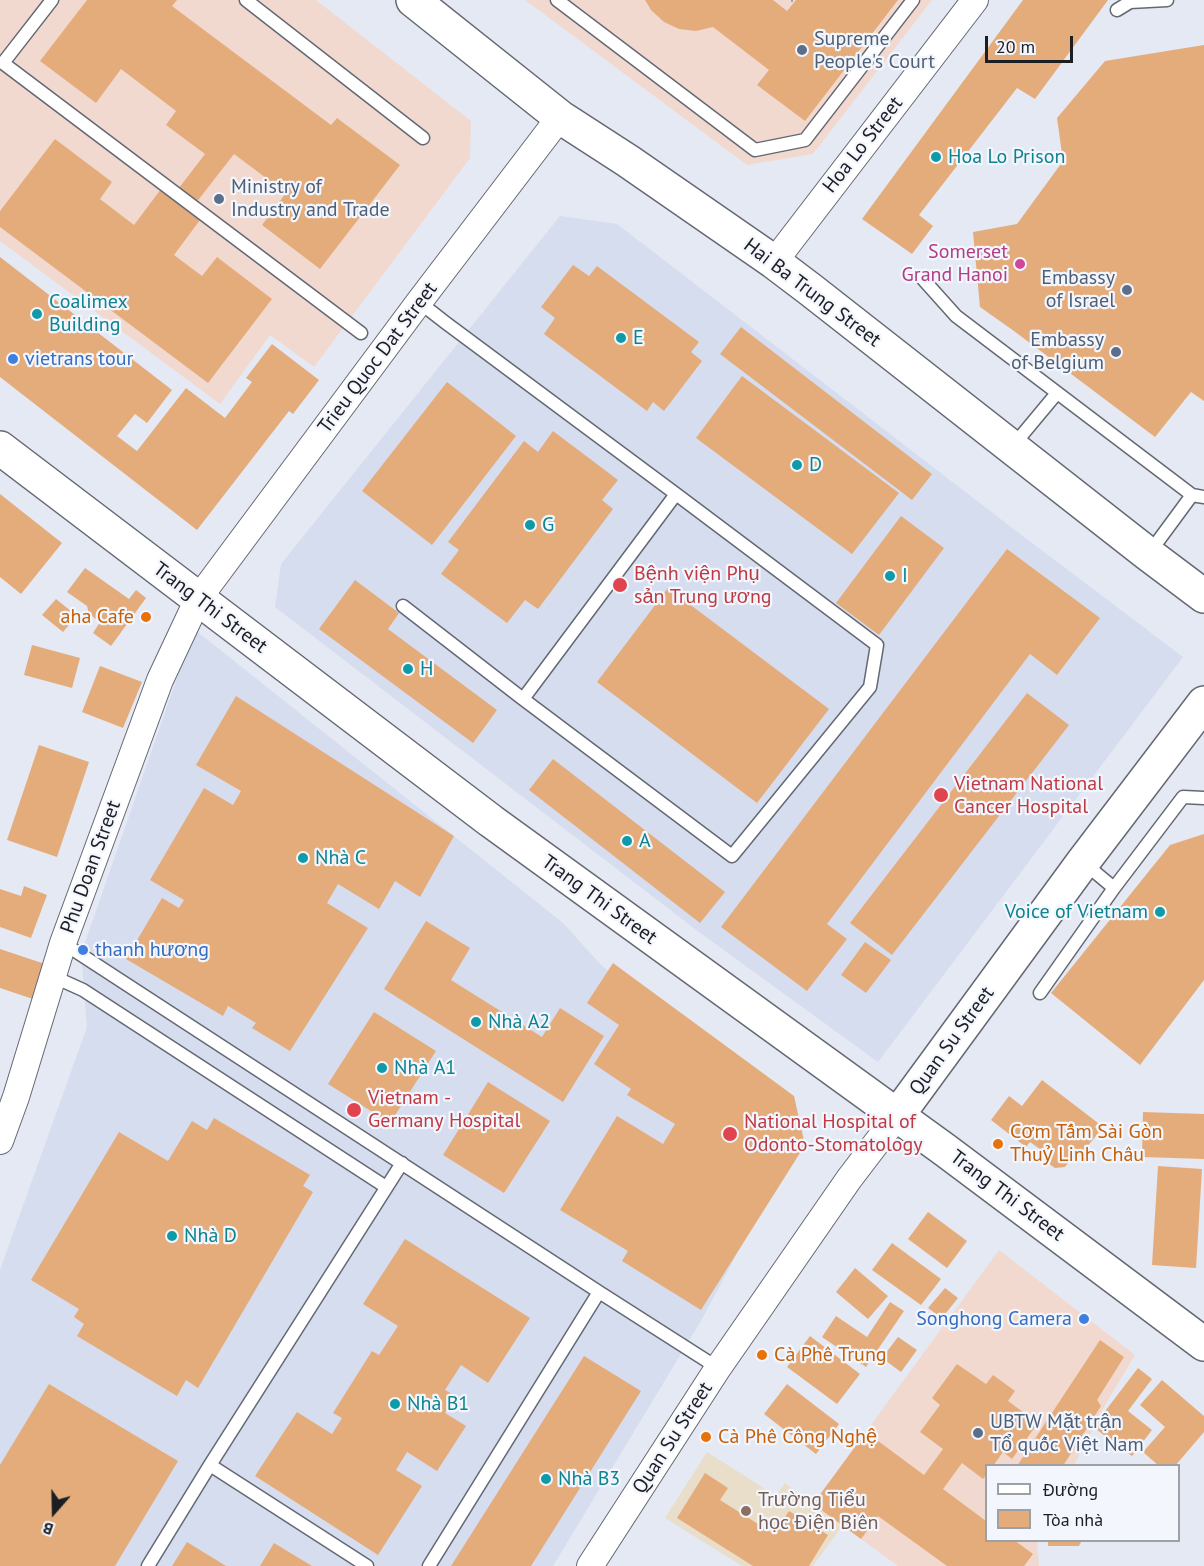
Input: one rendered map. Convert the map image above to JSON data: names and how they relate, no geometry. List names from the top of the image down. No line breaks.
{"streets":{"main road":["Hai Ba Trung Street","Trang Thi Street","Quan Su Street"],"street":["Hoa Lo Street","Trieu Quoc Dat Street","Phu Doan Street"]},"crossings":[["Hoa Lo Street","Hai Ba Trung Street"],["Hai Ba Trung Street","Trieu Quoc Dat Street"],["Trieu Quoc Dat Street","Trang Thi Street"],["Trieu Quoc Dat Street","Phu Doan Street"],["Trang Thi Street","Phu Doan Street"],["Trang Thi Street","Quan Su Street"]],"places":["Supreme People's Court","Hoa Lo Prison","Ministry of Industry and Trade","Somerset Grand Hanoi","Embassy of Israel","Coalimex Building","E","Embassy of Belgium","vietrans tour","D","G","I","Bệnh viện Phụ sản Trung ương","aha Cafe","H","Vietnam National Cancer Hospital","A","Nhà C","Voice of Vietnam","thanh hương","Nhà A2","Nhà A1","Vietnam - Germany Hospital","National Hospital of Odonto-Stomatology","Cơm Tấm Sài Gòn Thuỷ Linh Châu","Nhà D","Songhong Camera","Cà Phê Trung","Nhà B1","UBTW Mặt trận Tổ quốc Việt Nam","Cà Phê Công Nghệ","Nhà B3","Trường Tiểu học Điện Biên"],"legend":["Đường","Tòa nhà"],"scale_bar":"20 m","north":"bottom"}
